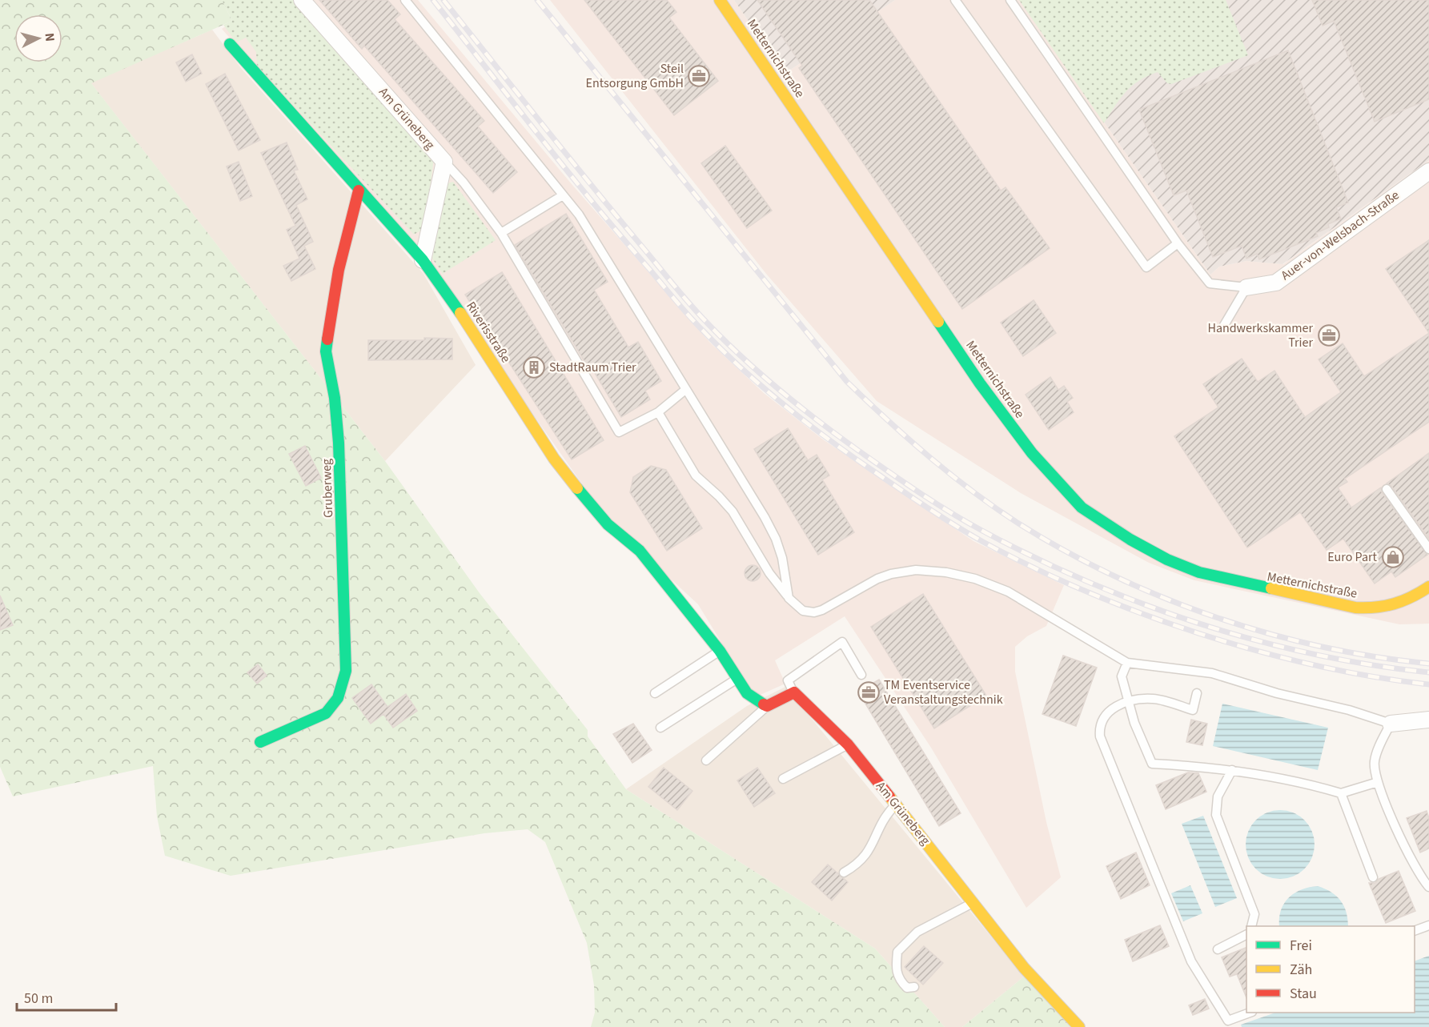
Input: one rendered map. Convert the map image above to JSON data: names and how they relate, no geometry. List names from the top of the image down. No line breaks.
{"streets":{"street":["Metternichstraße","Am Grüneberg","Auer-von-Welsbach-Straße","Riverisstraße","Gruberweg"]},"crossings":[["Am Grüneberg","Riverisstraße"],["Riverisstraße","Gruberweg"]],"places":{"office":["Steil Entsorgung GmbH","Handwerkskammer Trier","TM Eventservice Veranstaltungstechnik"],"building":["StadtRaum Trier"],"shop":["Euro Part"]},"legend":["Frei","Zäh","Stau"],"scale_bar":"50 m","north":"right"}
